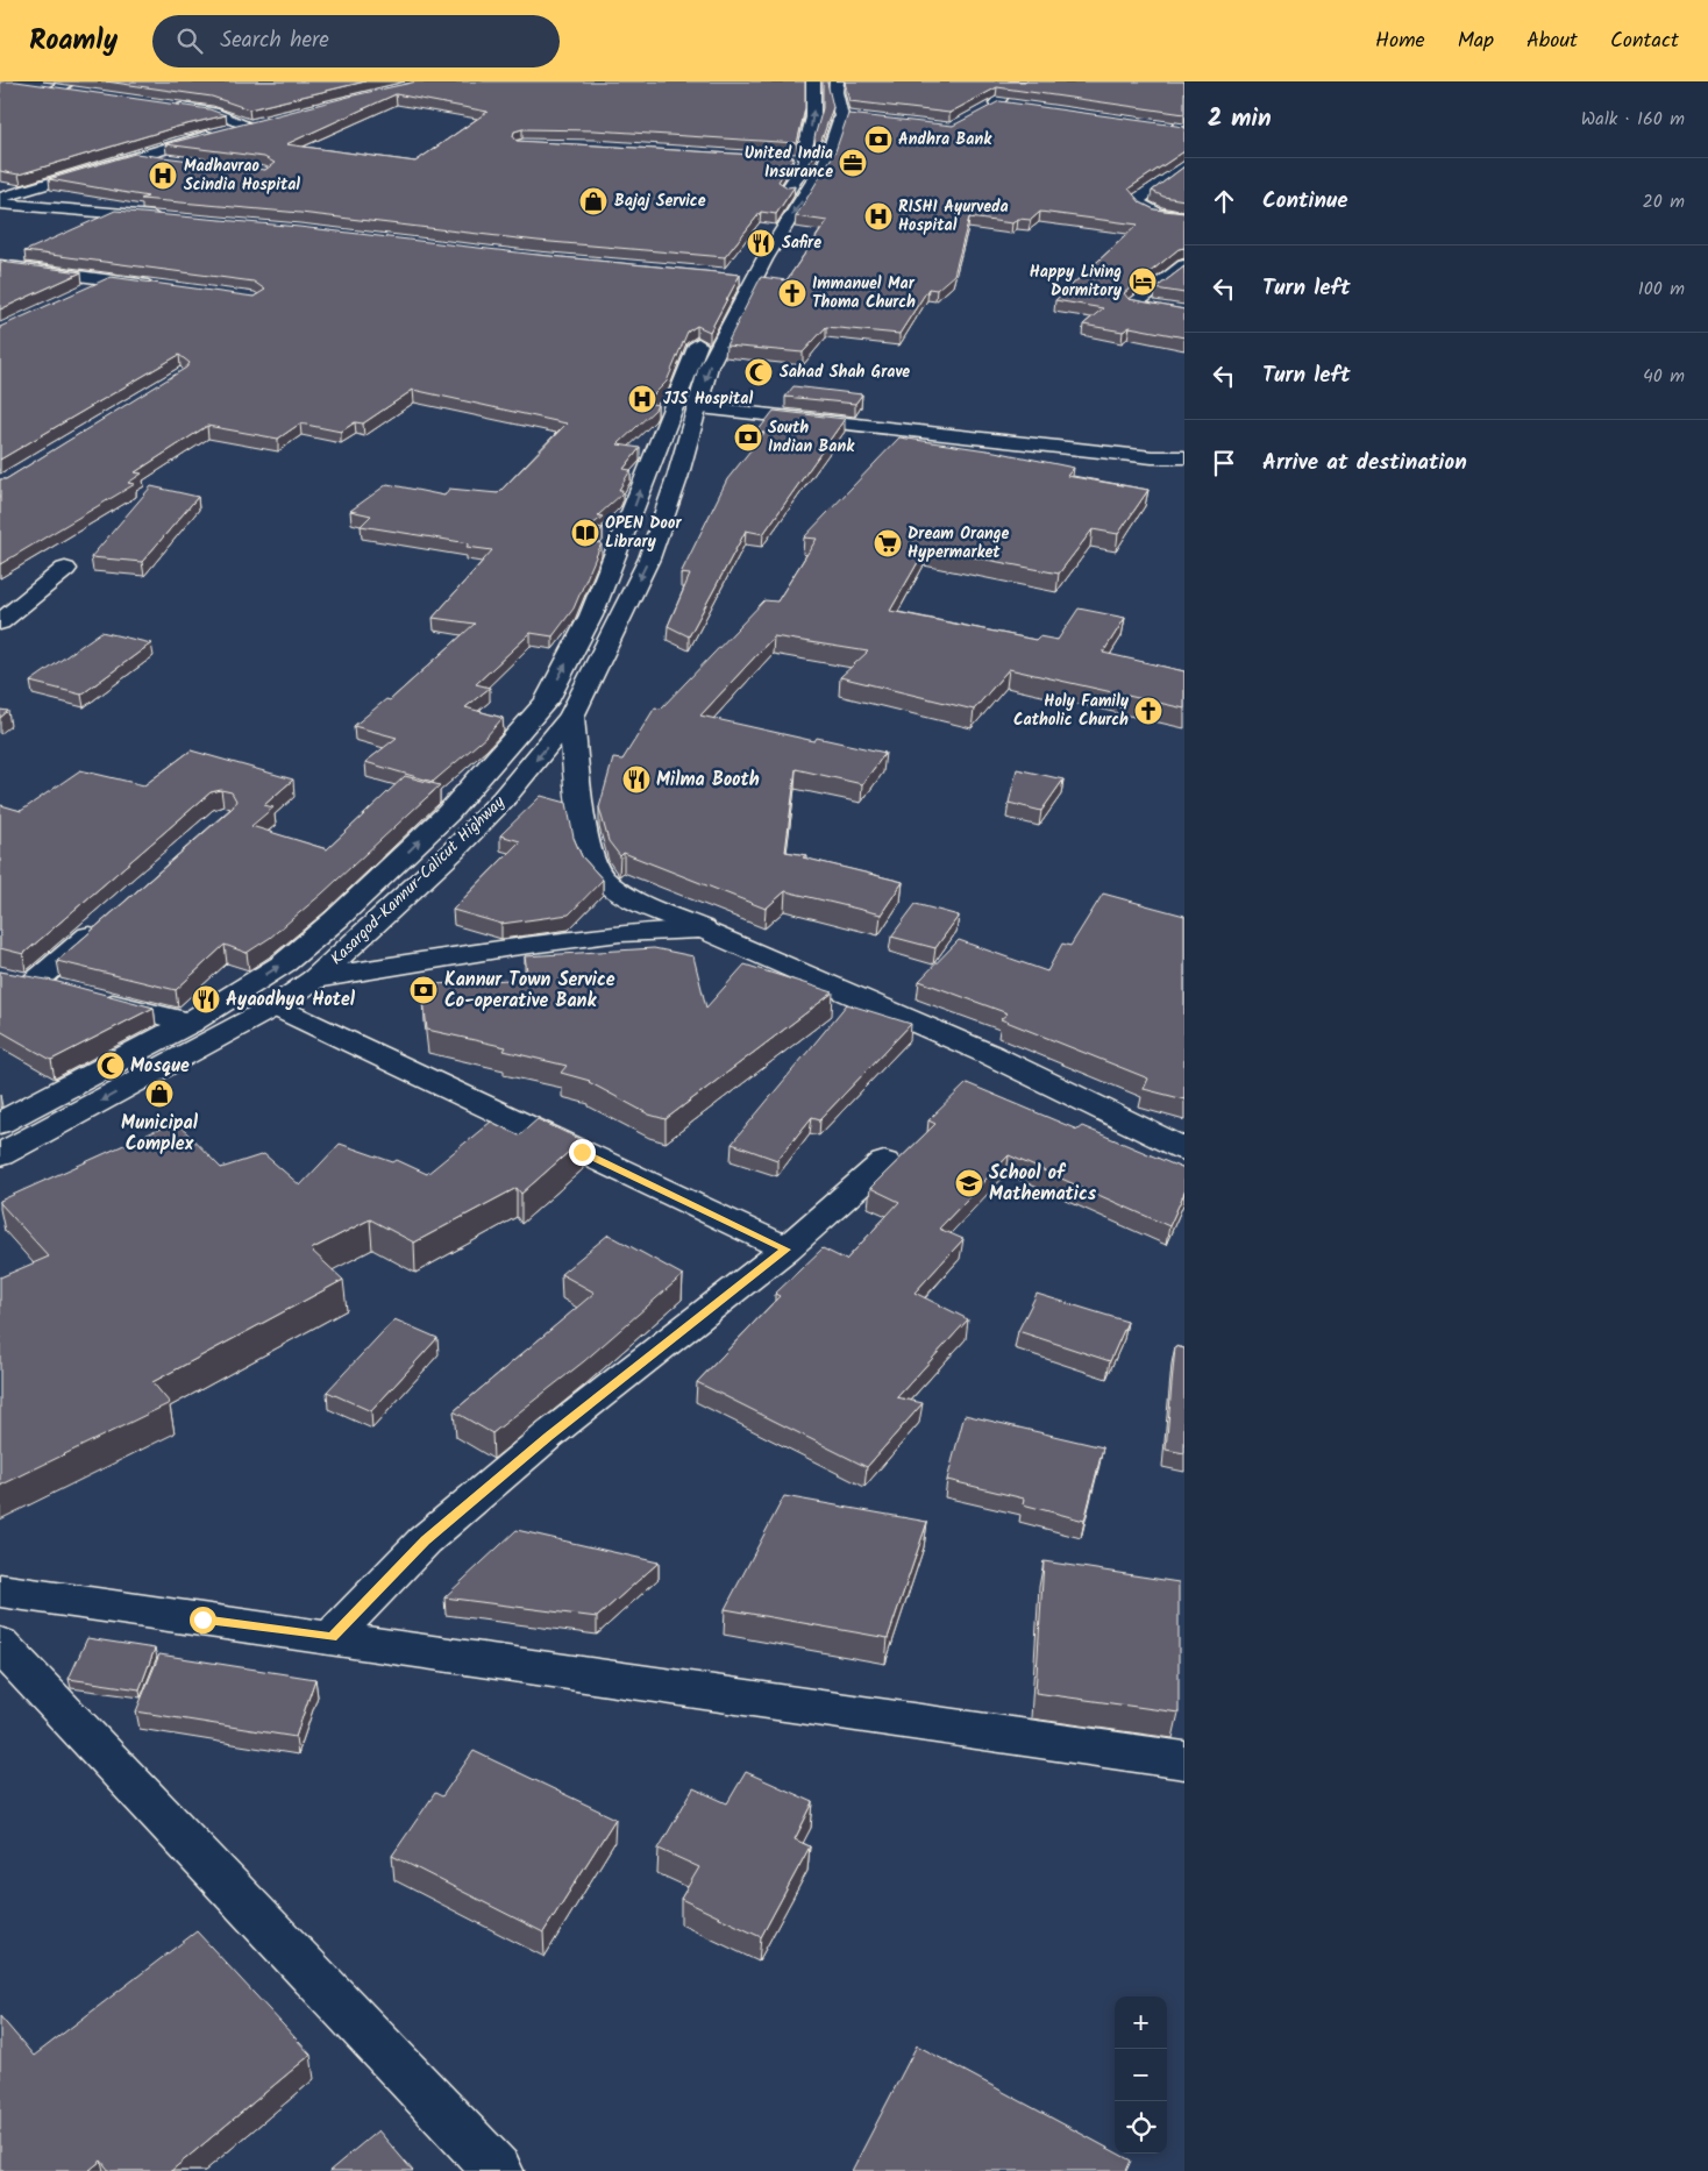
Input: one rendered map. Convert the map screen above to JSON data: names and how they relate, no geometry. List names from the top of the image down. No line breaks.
{"streets":{"main road":["Kasargod-Kannur-Calicut Highway"]},"places":{"bank":["Andhra Bank","South Indian Bank","Kannur Town Service Co-operative Bank"],"office":["United India Insurance"],"hospital":["Madhavrao Scindia Hospital","RISHI Ayurveda Hospital","JJS Hospital"],"shop":["Bajaj Service","Municipal Complex"],"restaurant":["Safire","Milma Booth","Ayaodhya Hotel"],"hotel":["Happy Living Dormitory"],"church":["Immanuel Mar Thoma Church","Holy Family Catholic Church"],"mosque":["Sahad Shah Grave","Mosque"],"library":["OPEN Door Library"],"supermarket":["Dream Orange Hypermarket"],"school or university":["School of Mathematics"]},"page":{"header":"Roamly","search":"Search here","nav":["Home","Map","About","Contact"],"heading":["2 min","Walk · 160 m"],"list":[["Continue","20 m"],["Turn left","100 m"],["Turn left","40 m"],"Arrive at destination"],"map_buttons":["+","−"]}}
